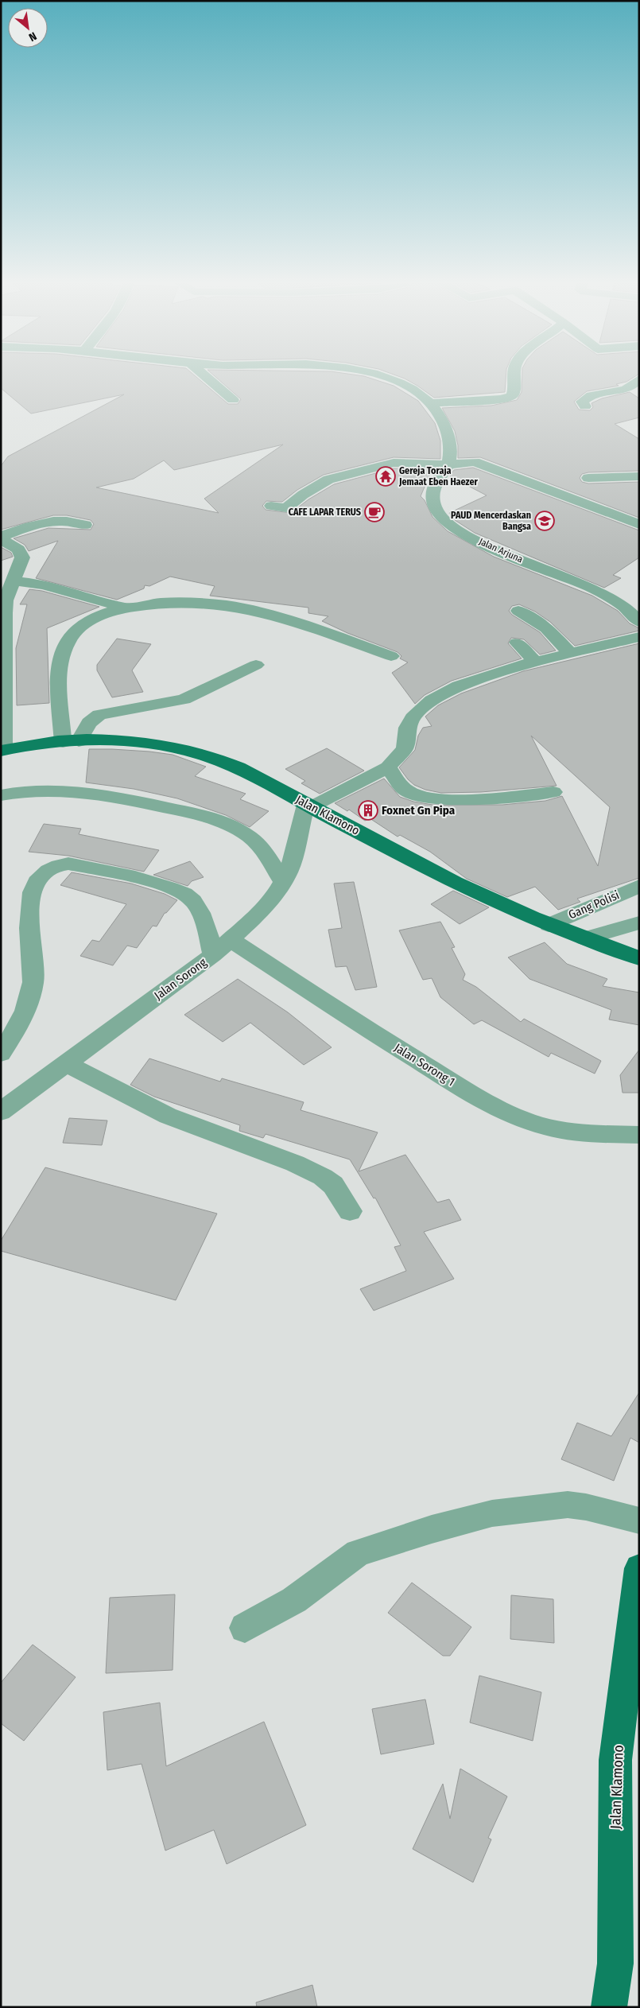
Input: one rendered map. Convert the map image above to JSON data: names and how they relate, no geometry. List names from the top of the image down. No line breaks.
{"streets":{"main road":["Jalan Klamono"],"street":["Jalan Arjuna","Gang Polisi","Jalan Sorong","Jalan Sorong 1"]},"crossings":[["Jalan Klamono","Gang Polisi"],["Jalan Klamono","Jalan Sorong"],["Jalan Sorong","Jalan Sorong 1"]],"places":{"temple":["Gereja Toraja Jemaat Eben Haezer"],"cafe":["CAFE LAPAR TERUS"],"school or university":["PAUD Mencerdaskan Bangsa"],"building":["Foxnet Gn Pipa"]},"north":"bottom right"}
